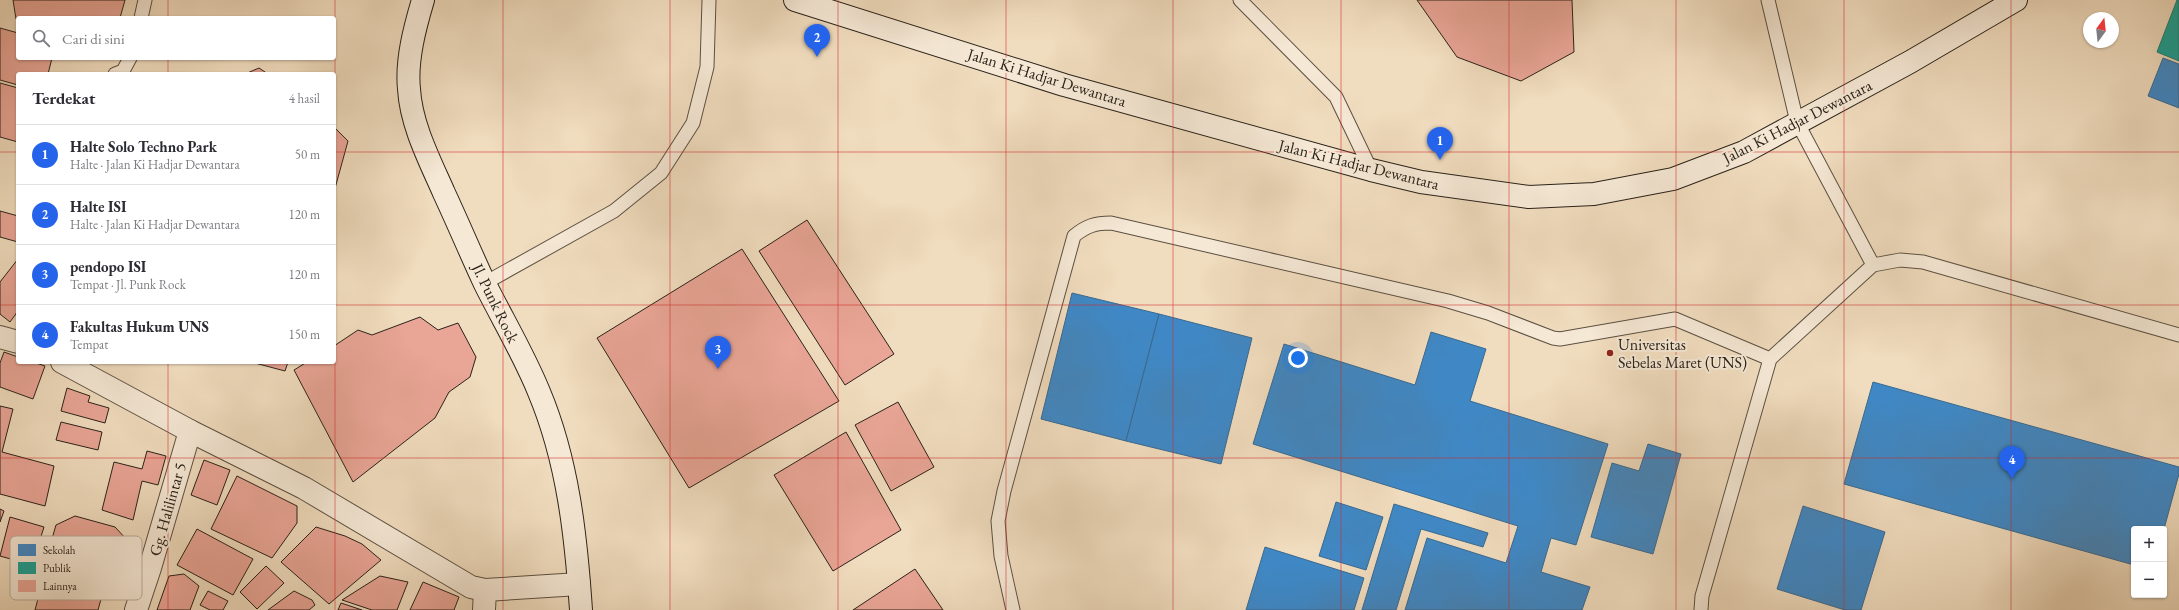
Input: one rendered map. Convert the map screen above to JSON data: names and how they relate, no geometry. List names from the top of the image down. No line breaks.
{"streets":{"main road":["Jalan Ki Hadjar Dewantara","Jl. Punk Rock","Gg. Halilintar 5"]},"places":["Universitas Sebelas Maret (UNS)"],"legend":["Sekolah","Publik","Lainnya"],"north":"top","page":{"search":"Cari di sini","pins":["2","1","3","4"],"heading":["Terdekat","4 hasil"],"list":[{"mark":"1","name":"Halte Solo Techno Park","note":"Halte · Jalan Ki Hadjar Dewantara","value":"50 m"},{"mark":"2","name":"Halte ISI","note":"Halte · Jalan Ki Hadjar Dewantara","value":"120 m"},{"mark":"3","name":"pendopo ISI","note":"Tempat · Jl. Punk Rock","value":"120 m"},{"mark":"4","name":"Fakultas Hukum UNS","note":"Tempat","value":"150 m"}],"map_buttons":["+","−"]}}
